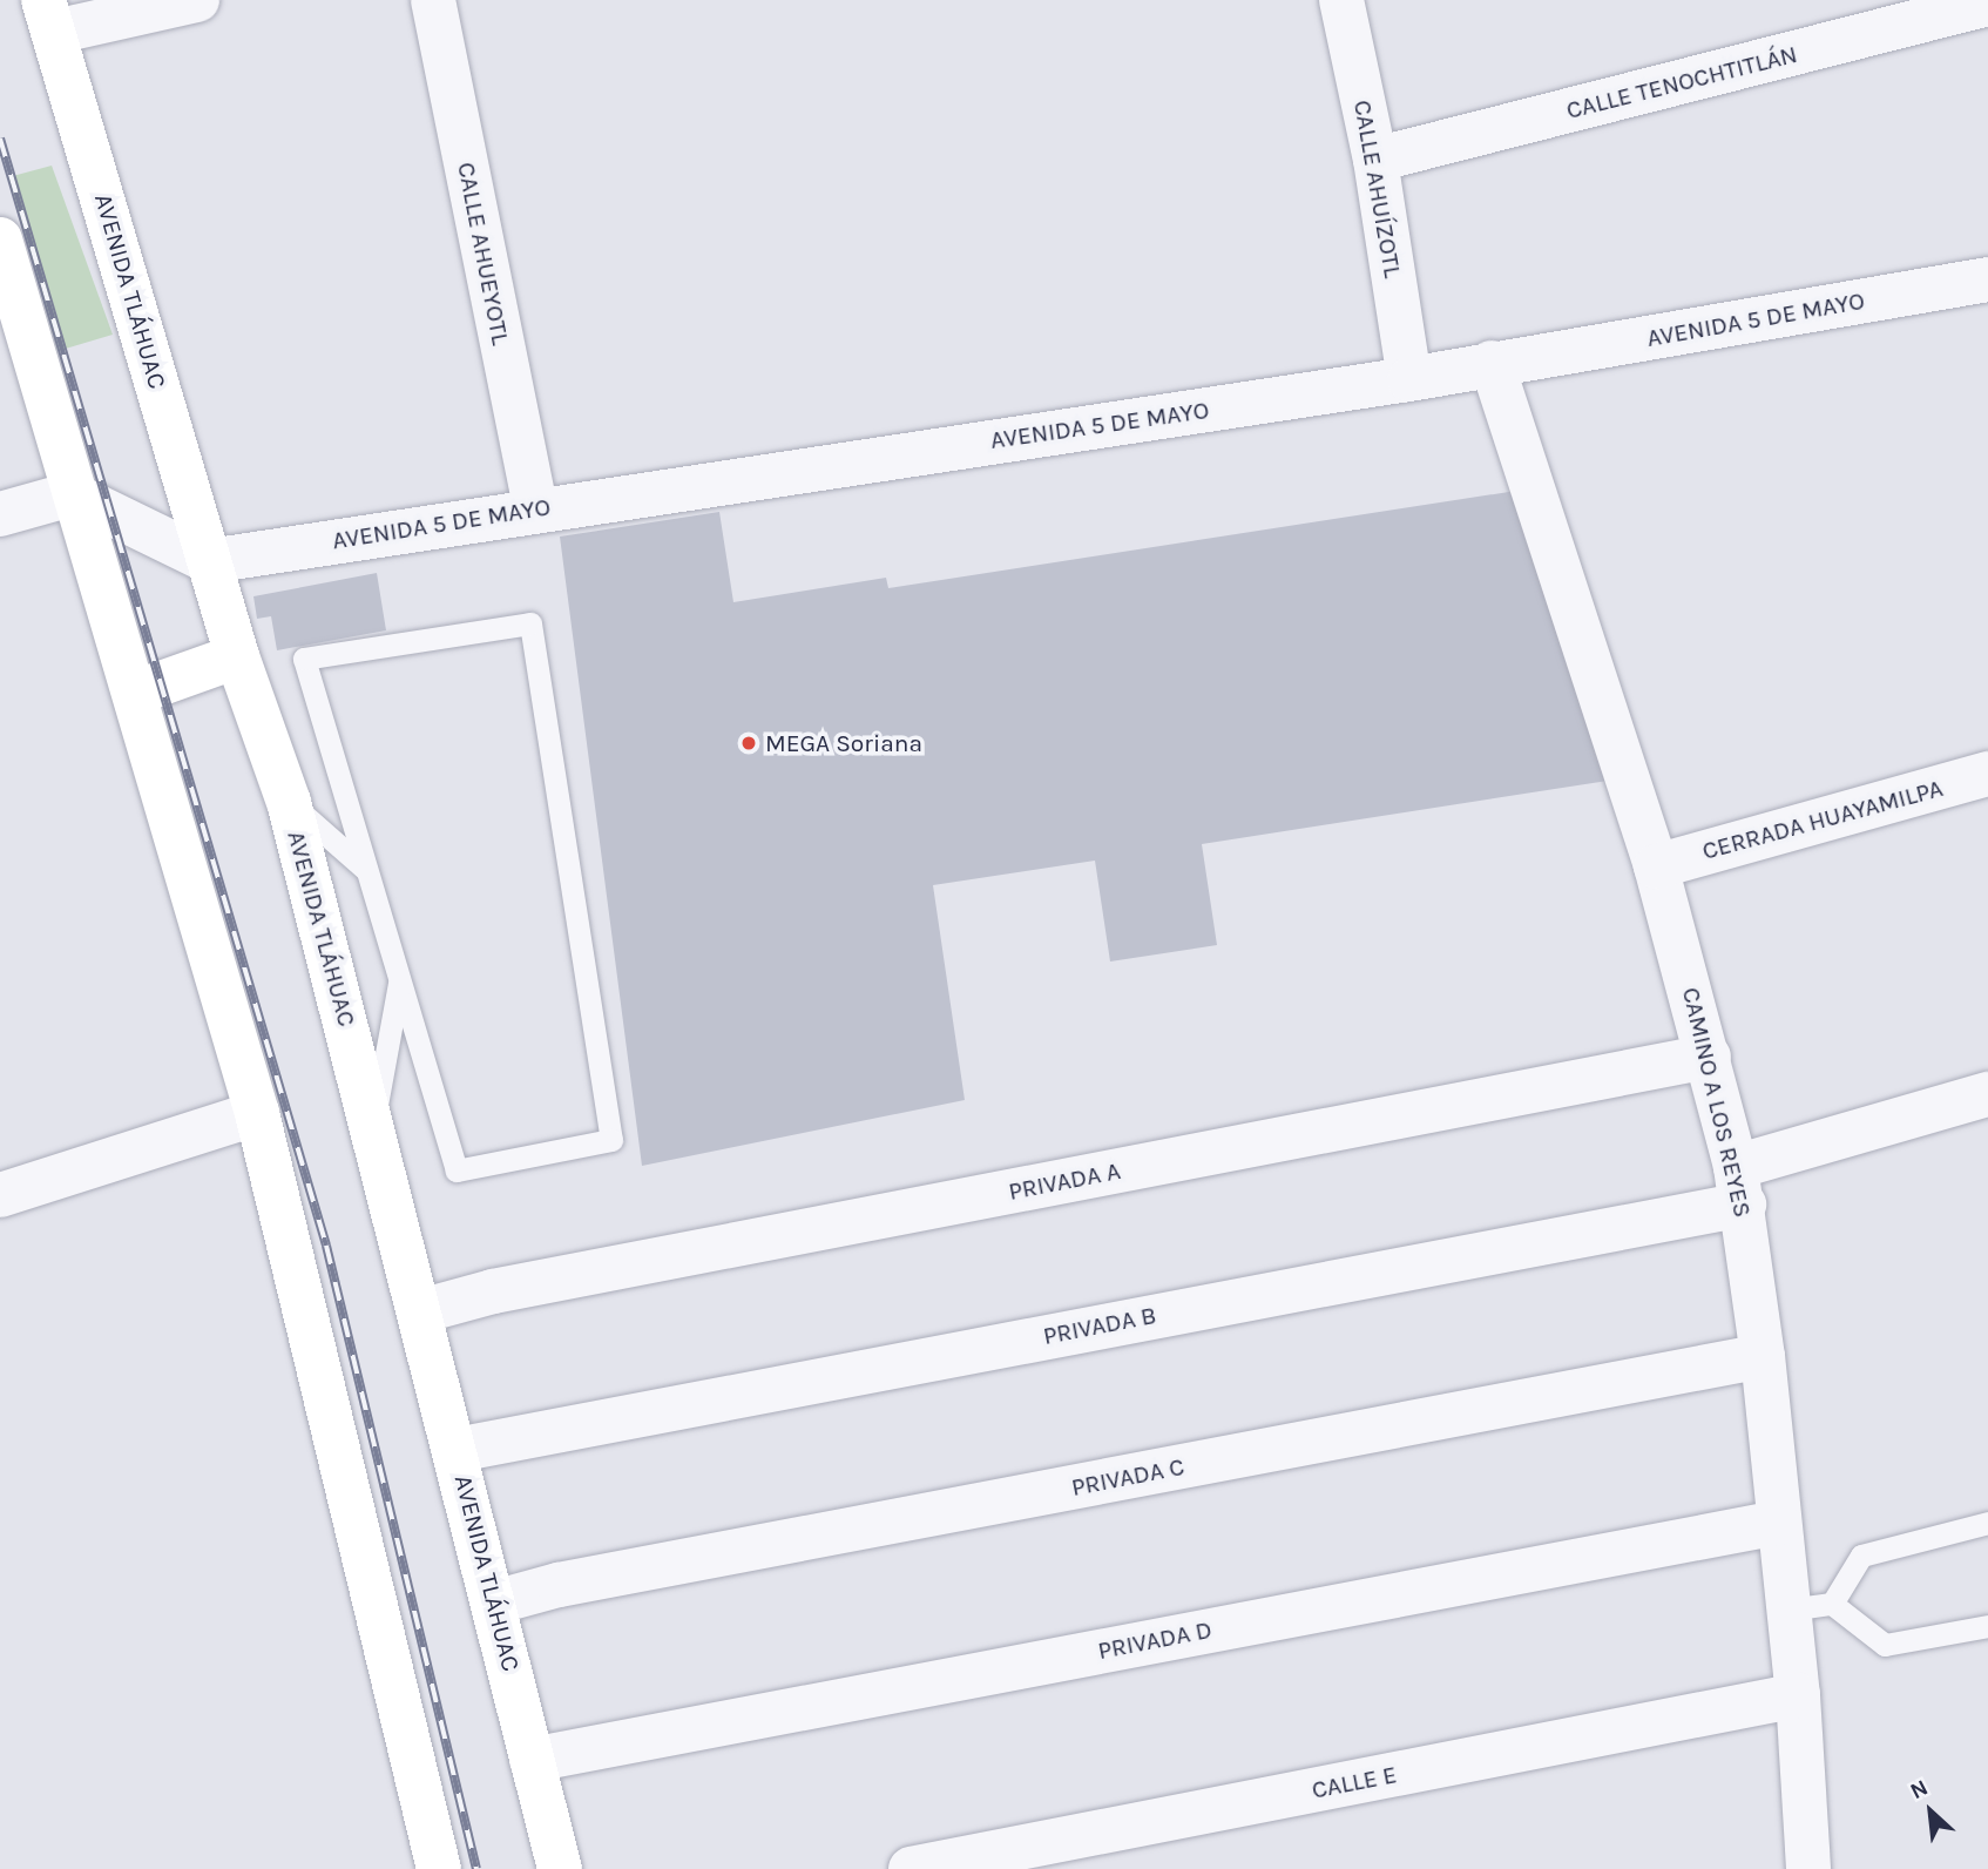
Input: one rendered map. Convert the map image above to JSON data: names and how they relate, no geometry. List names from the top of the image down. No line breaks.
{"streets":{"main road":["AVENIDA TLÁHUAC"],"street":["CALLE TENOCHTITLÁN","CALLE AHUÍZOTL","CALLE AHUEYOTL","AVENIDA 5 DE MAYO","CERRADA HUAYAMILPA","CAMINO A LOS REYES","PRIVADA A","PRIVADA B","PRIVADA C","PRIVADA D","CALLE E"]},"crossings":[["CALLE TENOCHTITLÁN","CALLE AHUÍZOTL"],["CALLE AHUÍZOTL","AVENIDA 5 DE MAYO"],["CALLE AHUEYOTL","AVENIDA 5 DE MAYO"],["AVENIDA TLÁHUAC","AVENIDA 5 DE MAYO"],["AVENIDA TLÁHUAC","PRIVADA A"],["AVENIDA TLÁHUAC","PRIVADA B"],["AVENIDA TLÁHUAC","PRIVADA C"],["AVENIDA TLÁHUAC","PRIVADA D"],["AVENIDA 5 DE MAYO","CAMINO A LOS REYES"],["CERRADA HUAYAMILPA","CAMINO A LOS REYES"],["CAMINO A LOS REYES","PRIVADA A"],["CAMINO A LOS REYES","PRIVADA B"],["CAMINO A LOS REYES","PRIVADA C"],["CAMINO A LOS REYES","PRIVADA D"],["CAMINO A LOS REYES","CALLE E"]],"places":["MEGA Soriana"],"north":"top left"}
